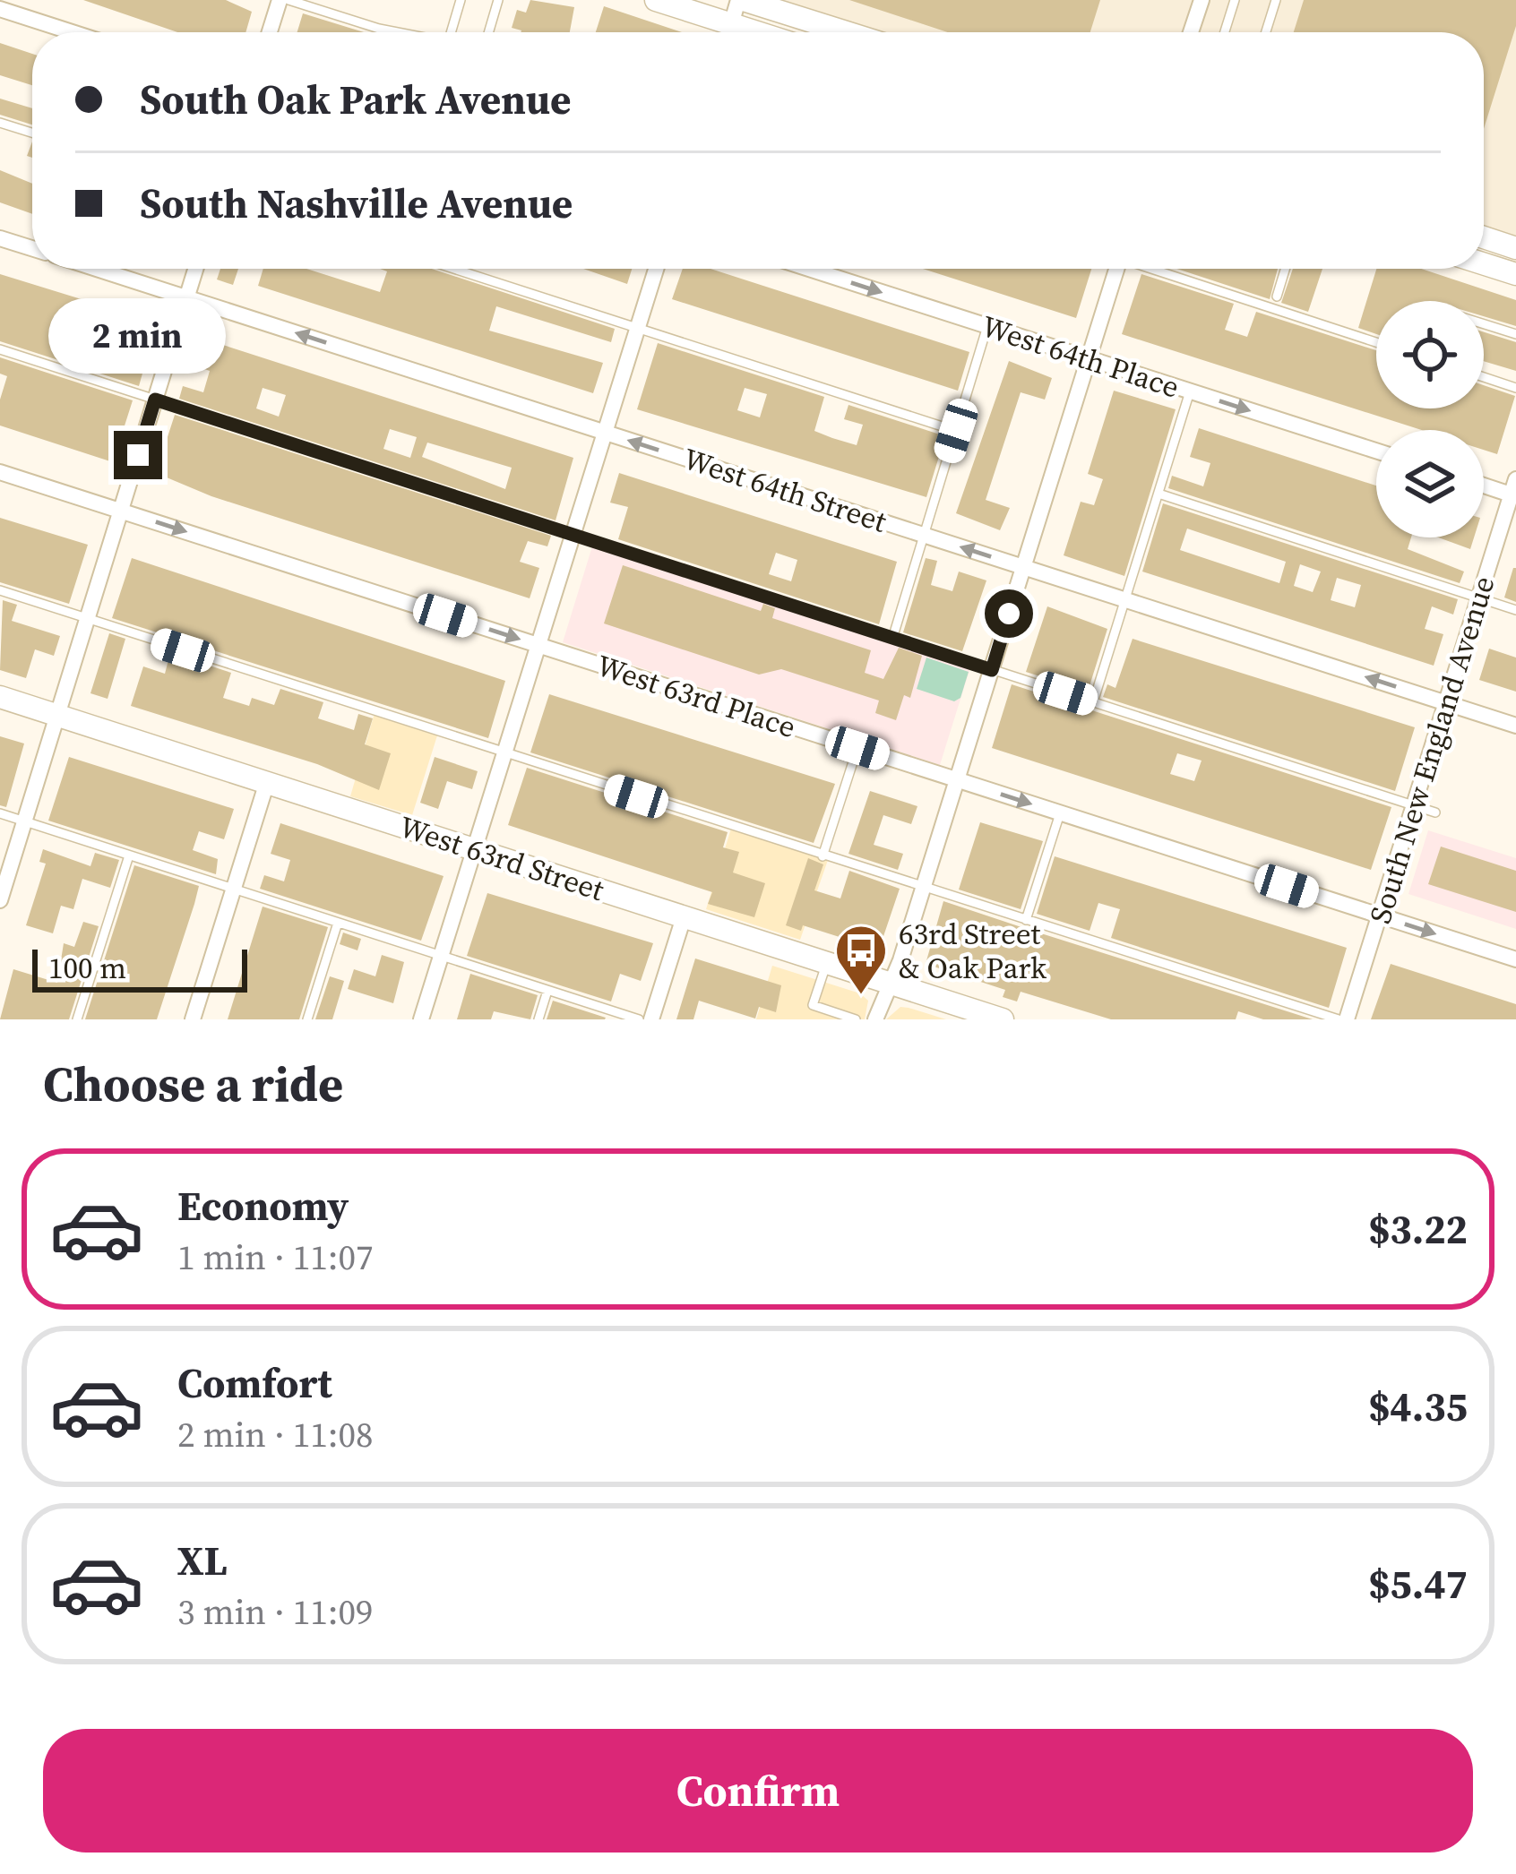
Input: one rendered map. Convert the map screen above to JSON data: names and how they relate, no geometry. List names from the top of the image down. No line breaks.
{"streets":{"main road":["West 63rd Street"],"street":["West 64th Place","West 64th Street","West 63rd Place","South New England Avenue"]},"crossings":[["West 64th Street","South New England Avenue"],["West 63rd Place","South New England Avenue"]],"one_way":["West 64th Place","West 64th Street","West 63rd Place"],"places":{"bus stop":["63rd Street & Oak Park"]},"scale_bar":"100 m","page":{"banner":["South Oak Park Avenue","South Nashville Avenue"],"bubble":"2 min","scale":"100 m","heading":"Choose a ride","list":[{"name":"Economy","note":"1 min · 11:07","value":"$3.22"},{"name":"Comfort","note":"2 min · 11:08","value":"$4.35"},{"name":"XL","note":"3 min · 11:09","value":"$5.47"}],"buttons":"Confirm"}}
